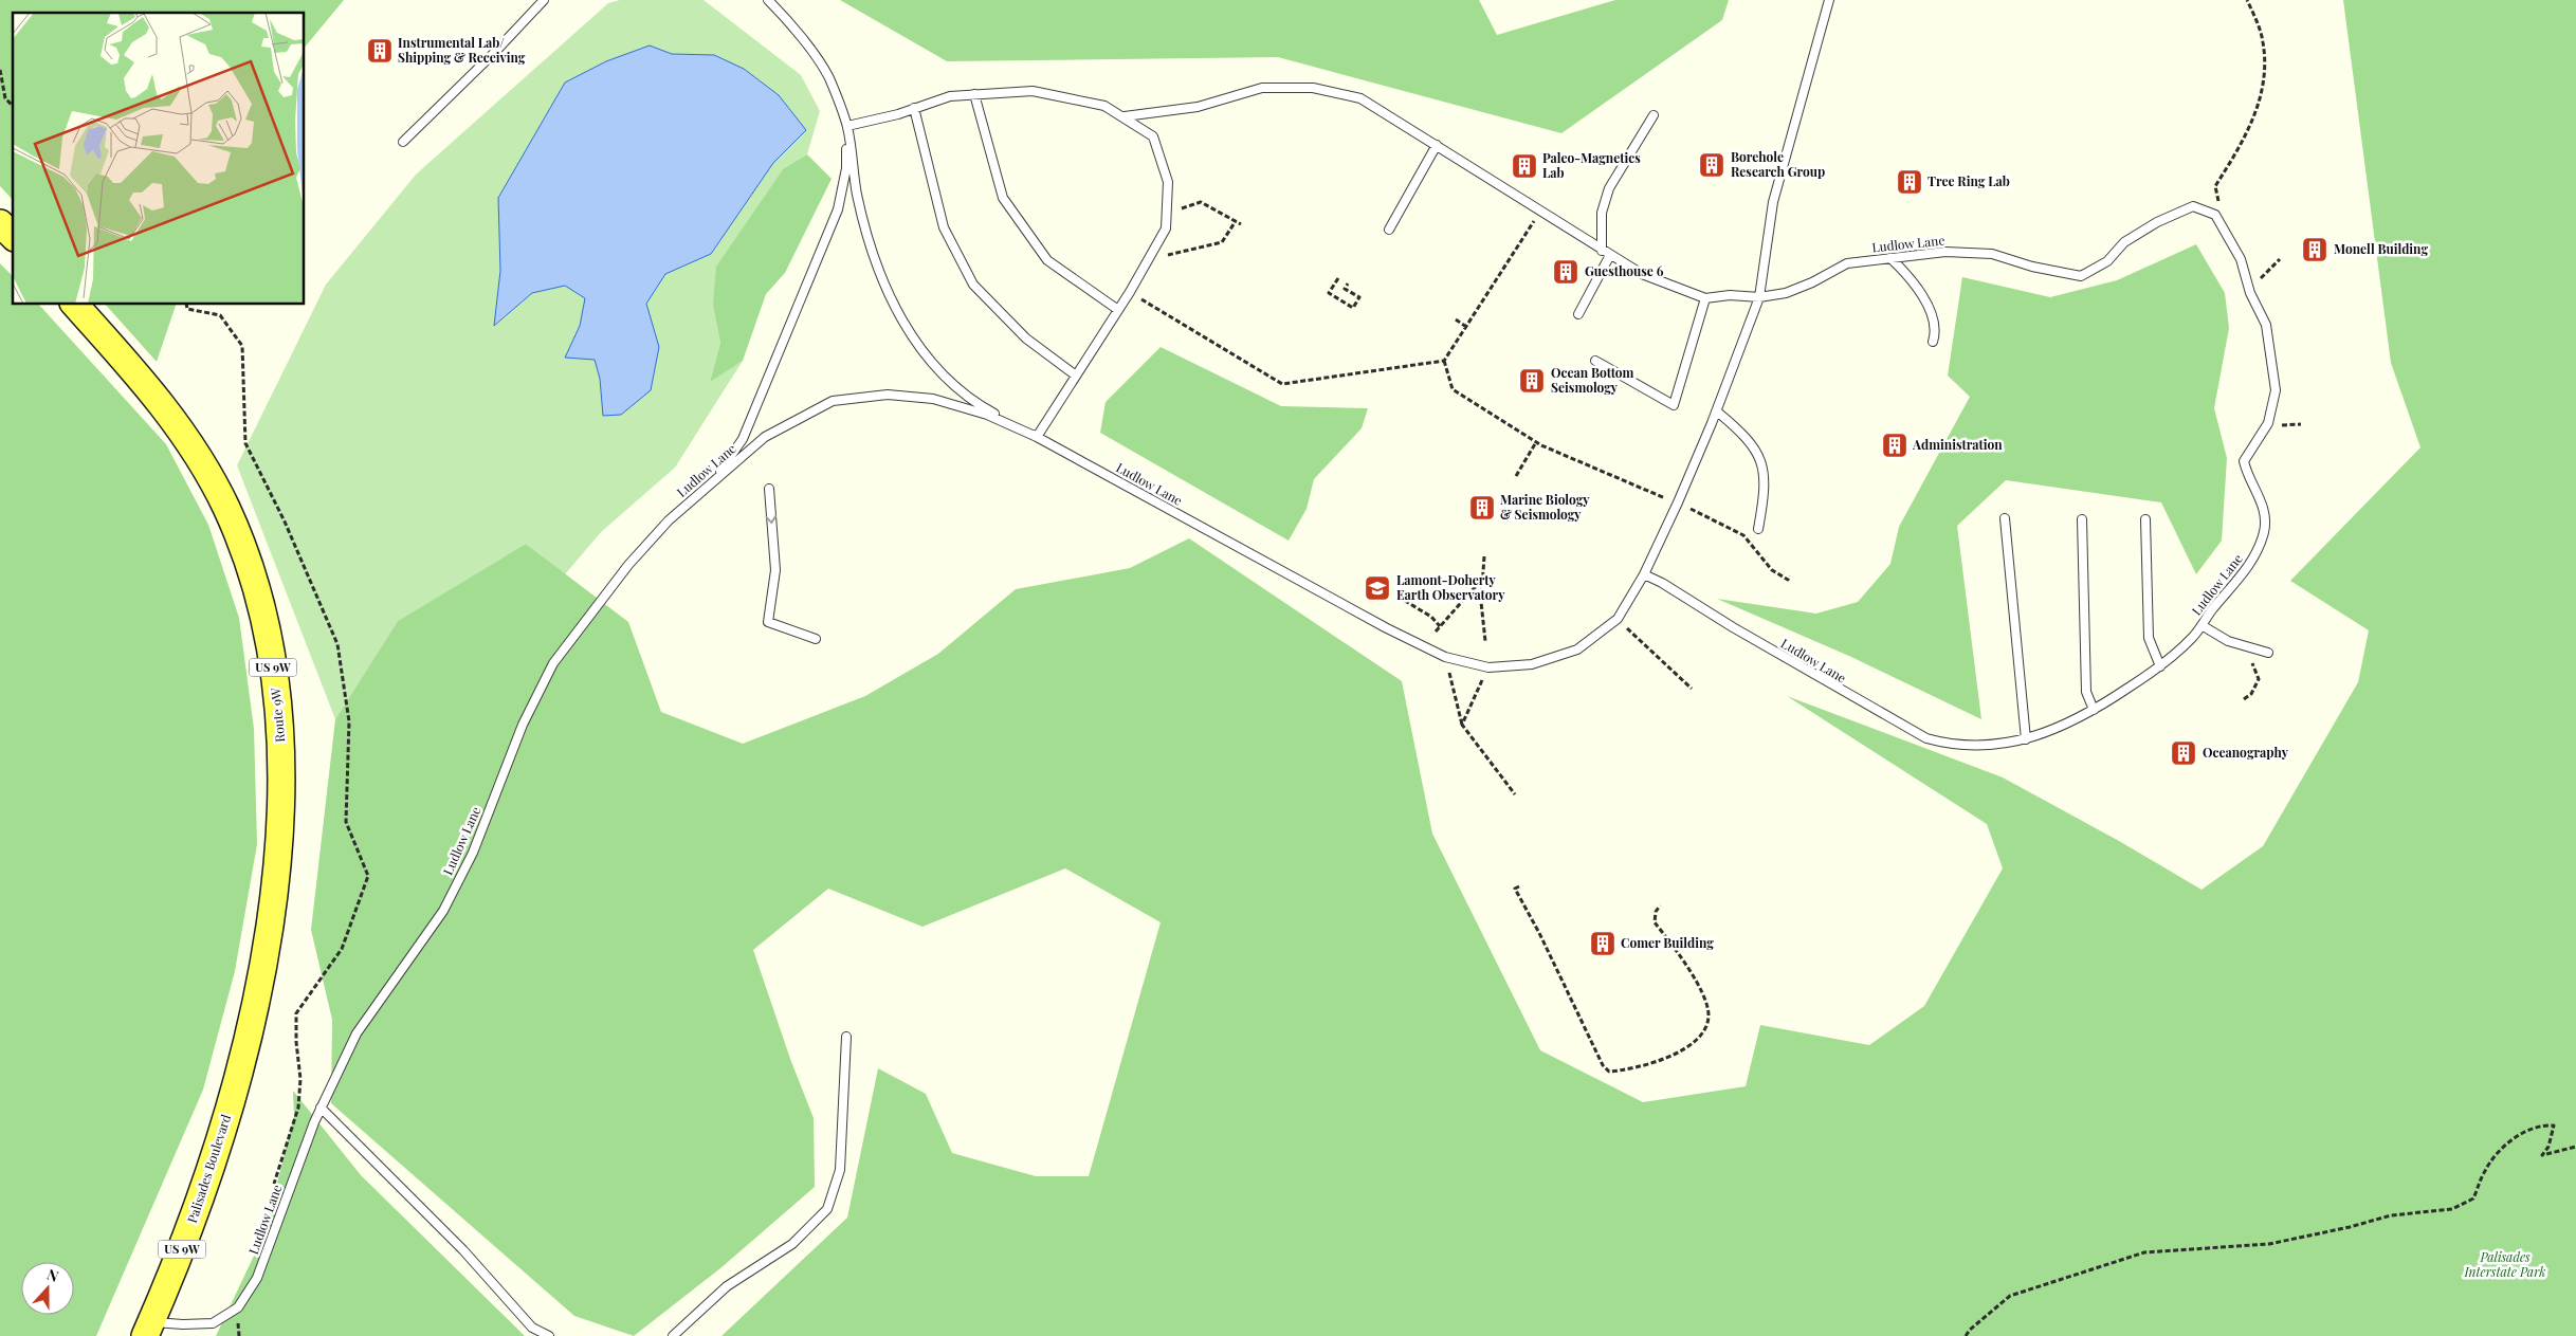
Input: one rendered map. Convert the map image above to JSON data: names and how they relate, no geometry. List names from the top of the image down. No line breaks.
{"streets":{"main road":["US 9W","Route 9W","Palisades Boulevard"],"lane":["Ludlow Lane"]},"crossings":[["Ludlow Lane","Palisades Boulevard"],["Route 9W","Palisades Boulevard"]],"parks":["Palisades Interstate Park"],"places":{"building":["Instrumental Lab/ Shipping & Receiving","Borehole Research Group","Paleo-Magnetics Lab","Tree Ring Lab","Monell Building","Guesthouse 6","Ocean Bottom Seismology","Administration","Marine Biology & Seismology","Oceanography","Comer Building"],"school or university":["Lamont-Doherty Earth Observatory"]},"north":"top"}
